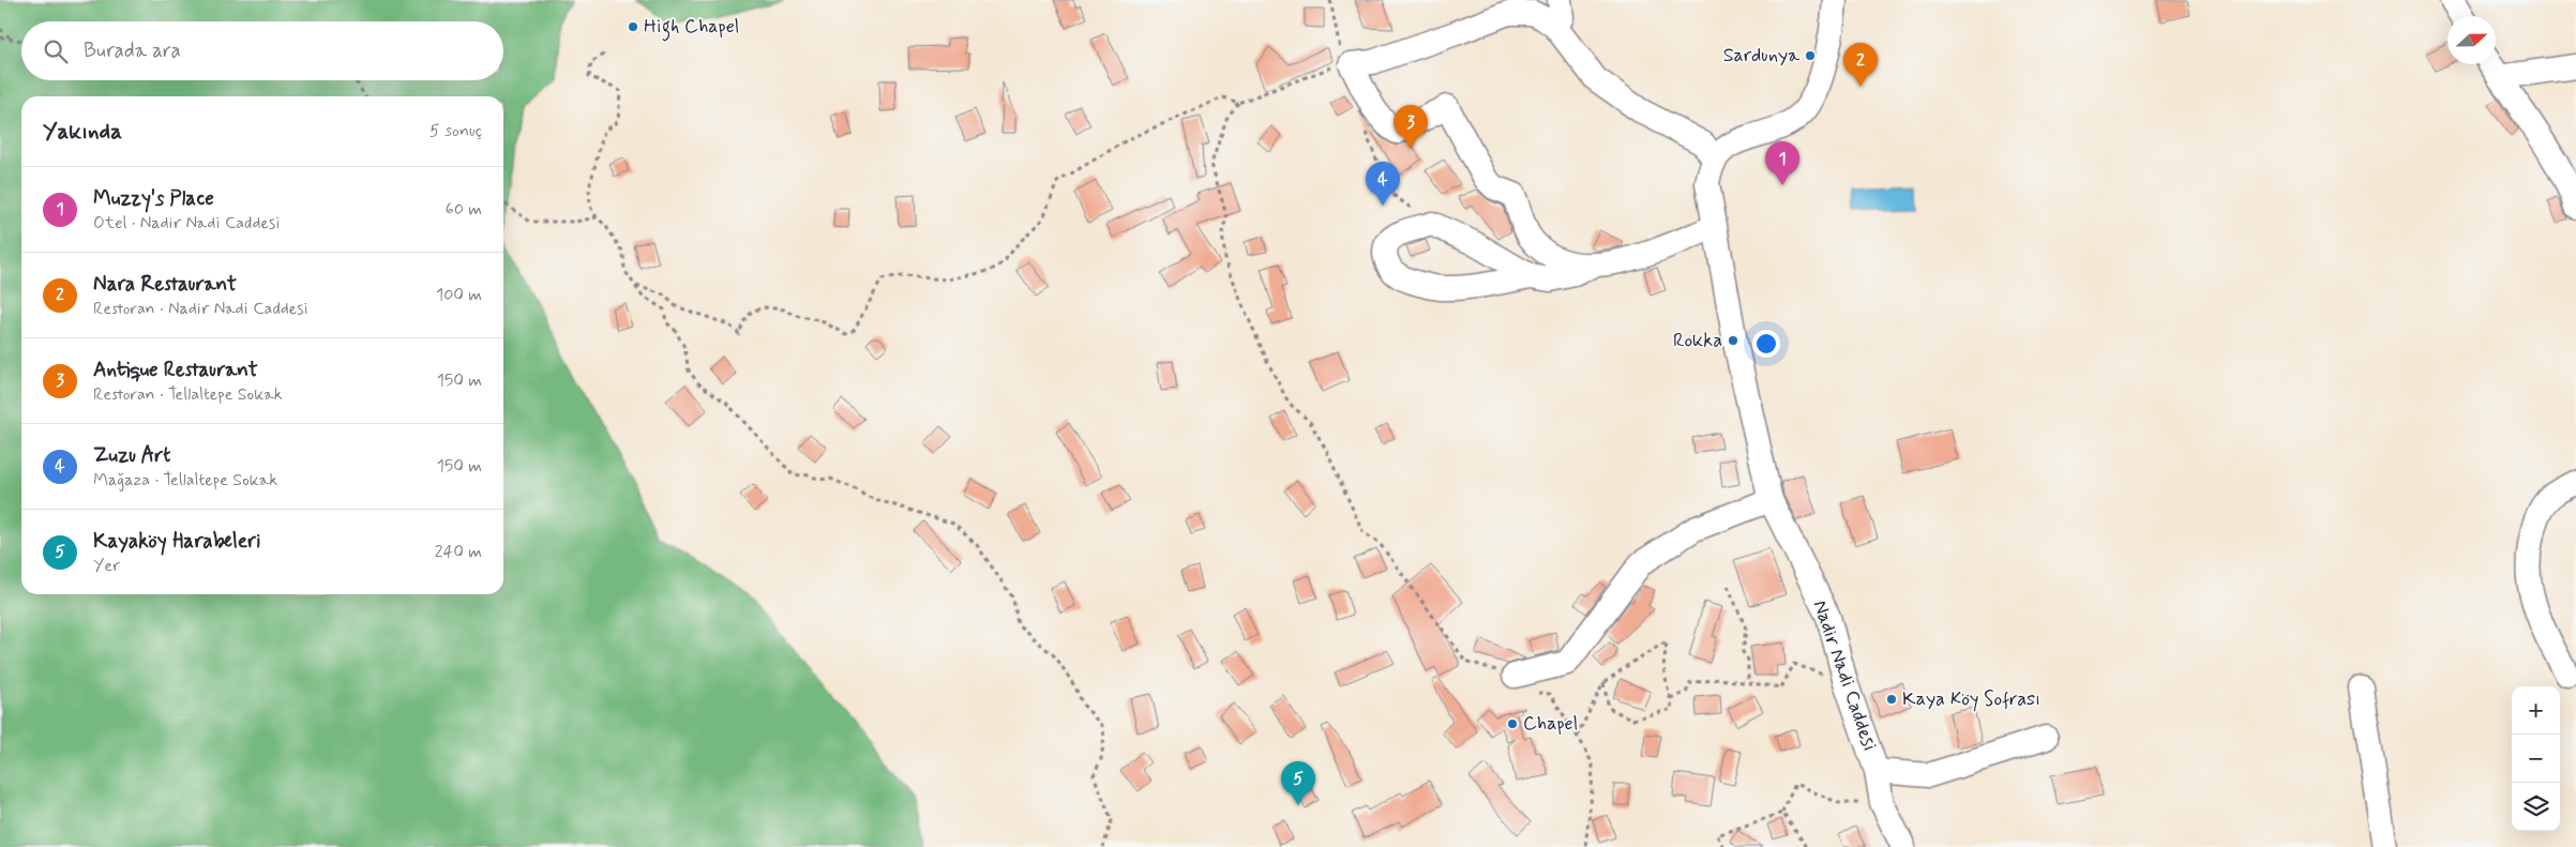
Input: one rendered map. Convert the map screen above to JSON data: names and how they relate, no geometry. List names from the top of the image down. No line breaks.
{"streets":{"street":["Nadir Nadi Caddesi"]},"places":["High Chapel","Sardunya","Rokka","Kaya Köy Sofrası","Chapel"],"north":"right","page":{"search":"Burada ara","pins":["2","3","1","4","5"],"heading":["Yakında","5 sonuç"],"list":[{"mark":"1","name":"Muzzy's Place","note":"Otel · Nadir Nadi Caddesi","value":"60 m"},{"mark":"2","name":"Nara Restaurant","note":"Restoran · Nadir Nadi Caddesi","value":"100 m"},{"mark":"3","name":"Antique Restaurant","note":"Restoran · Tellaltepe Sokak","value":"150 m"},{"mark":"4","name":"Zuzu Art","note":"Mağaza · Tellaltepe Sokak","value":"150 m"},{"mark":"5","name":"Kayaköy Harabeleri","note":"Yer","value":"240 m"}],"map_buttons":["+","−"]}}
